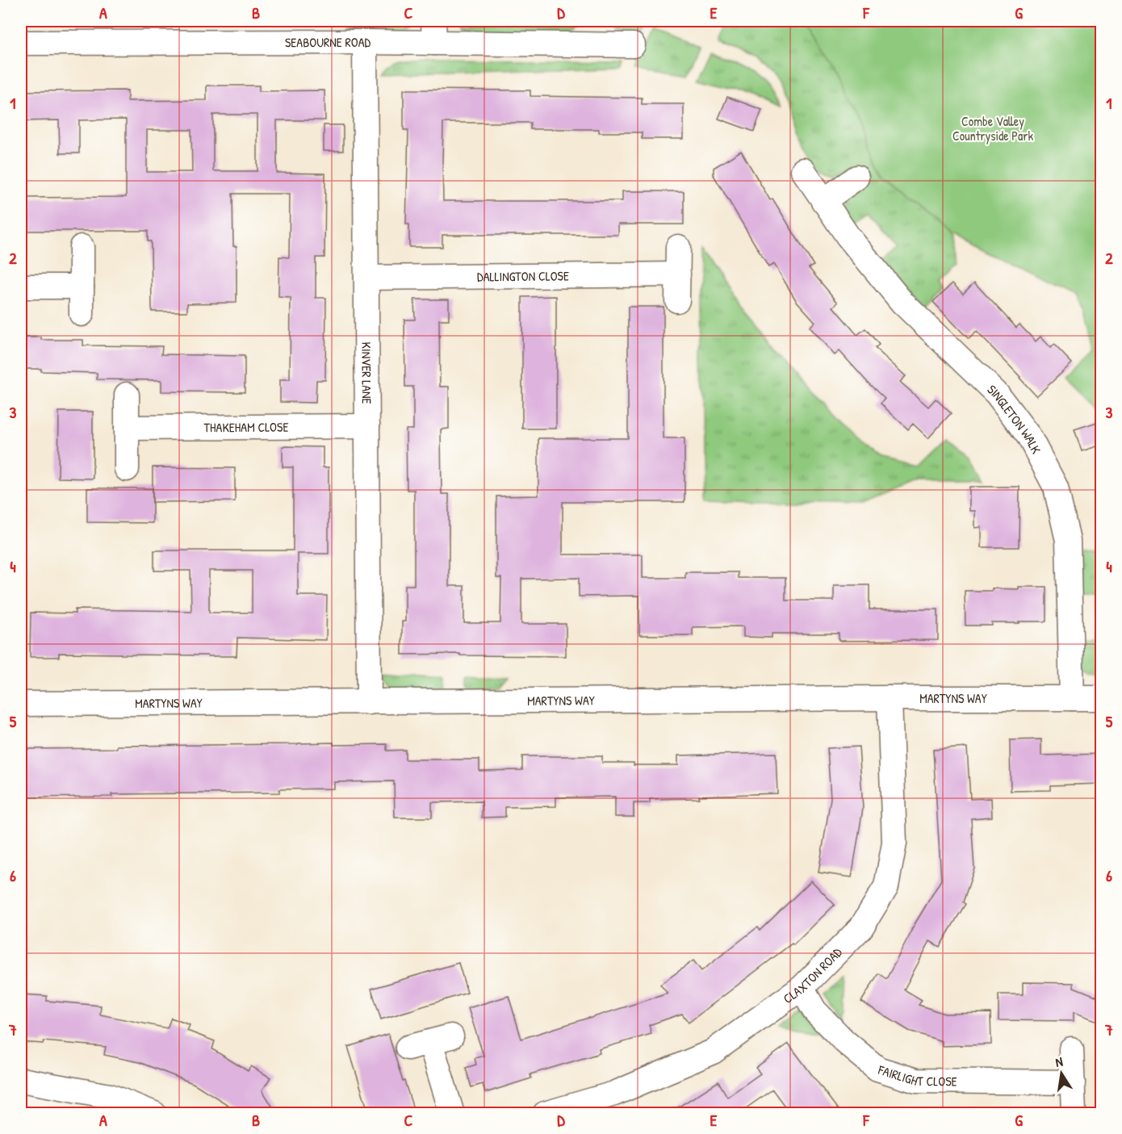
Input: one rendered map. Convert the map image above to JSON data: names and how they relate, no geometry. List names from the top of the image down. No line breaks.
{"streets":{"street":["SEABOURNE ROAD","DALLINGTON CLOSE","KINVER LANE","SINGLETON WALK","THAKEHAM CLOSE","MARTYNS WAY","CLAXTON ROAD","FAIRLIGHT CLOSE"]},"crossings":[["SEABOURNE ROAD","KINVER LANE"],["DALLINGTON CLOSE","KINVER LANE"],["KINVER LANE","THAKEHAM CLOSE"],["KINVER LANE","MARTYNS WAY"],["SINGLETON WALK","MARTYNS WAY"],["MARTYNS WAY","CLAXTON ROAD"],["CLAXTON ROAD","FAIRLIGHT CLOSE"]],"parks":["Combe Valley Countryside Park"],"north":"top","grid":{"columns":["A","B","C","D","E","F","G"],"rows":["1","2","3","4","5","6","7"]}}
